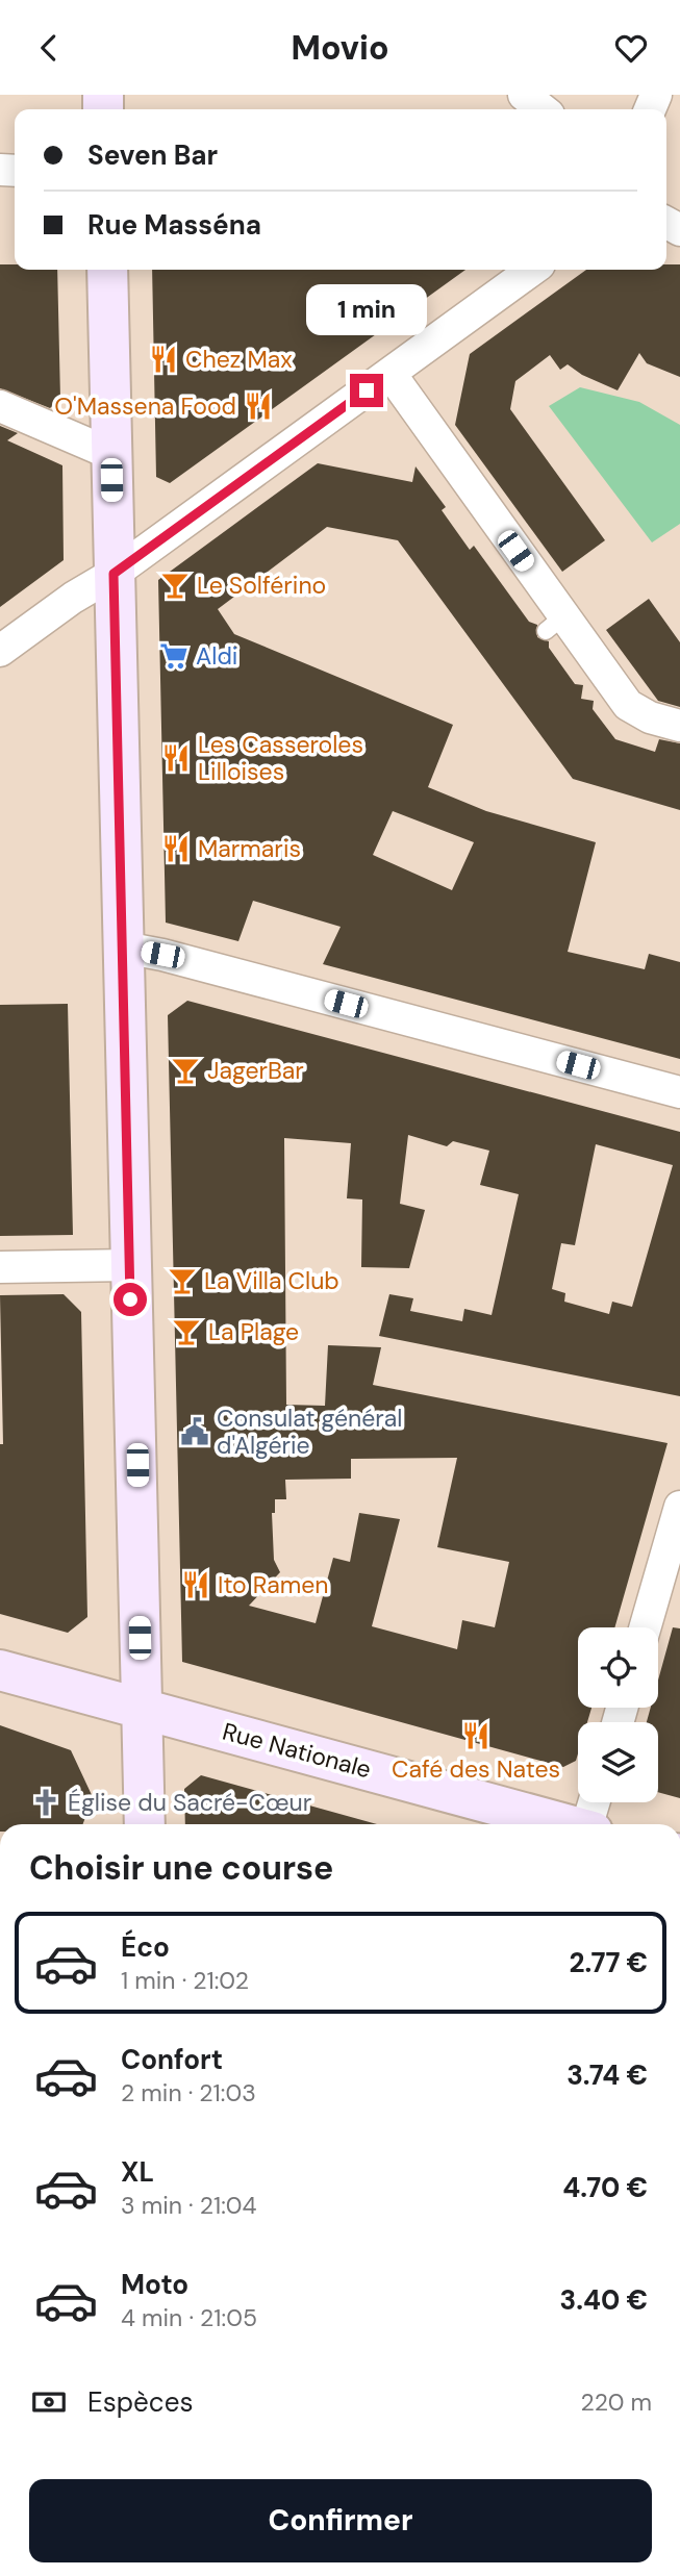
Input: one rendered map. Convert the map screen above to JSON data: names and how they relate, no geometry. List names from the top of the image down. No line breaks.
{"streets":{"main road":["Rue Nationale"]},"places":{"restaurant":["Chez Max","O'Massena Food","Les Casseroles Lilloises","Marmaris","Ito Ramen","Café des Nates"],"bar":["Le Solférino","JagerBar","La Villa Club","La Plage"],"supermarket":["Aldi"],"public building":["Consulat général d'Algérie"],"church":["Église du Sacré-Cœur"]},"page":{"header":"Movio","banner":["Seven Bar","Rue Masséna"],"bubble":"1 min","heading":"Choisir une course","list":[{"name":"Éco","note":"1 min · 21:02","value":"2.77 €"},{"name":"Confort","note":"2 min · 21:03","value":"3.74 €"},{"name":"XL","note":"3 min · 21:04","value":"4.70 €"},{"name":"Moto","note":"4 min · 21:05","value":"3.40 €"}],"pay":["Espèces","220 m"],"buttons":"Confirmer"}}
